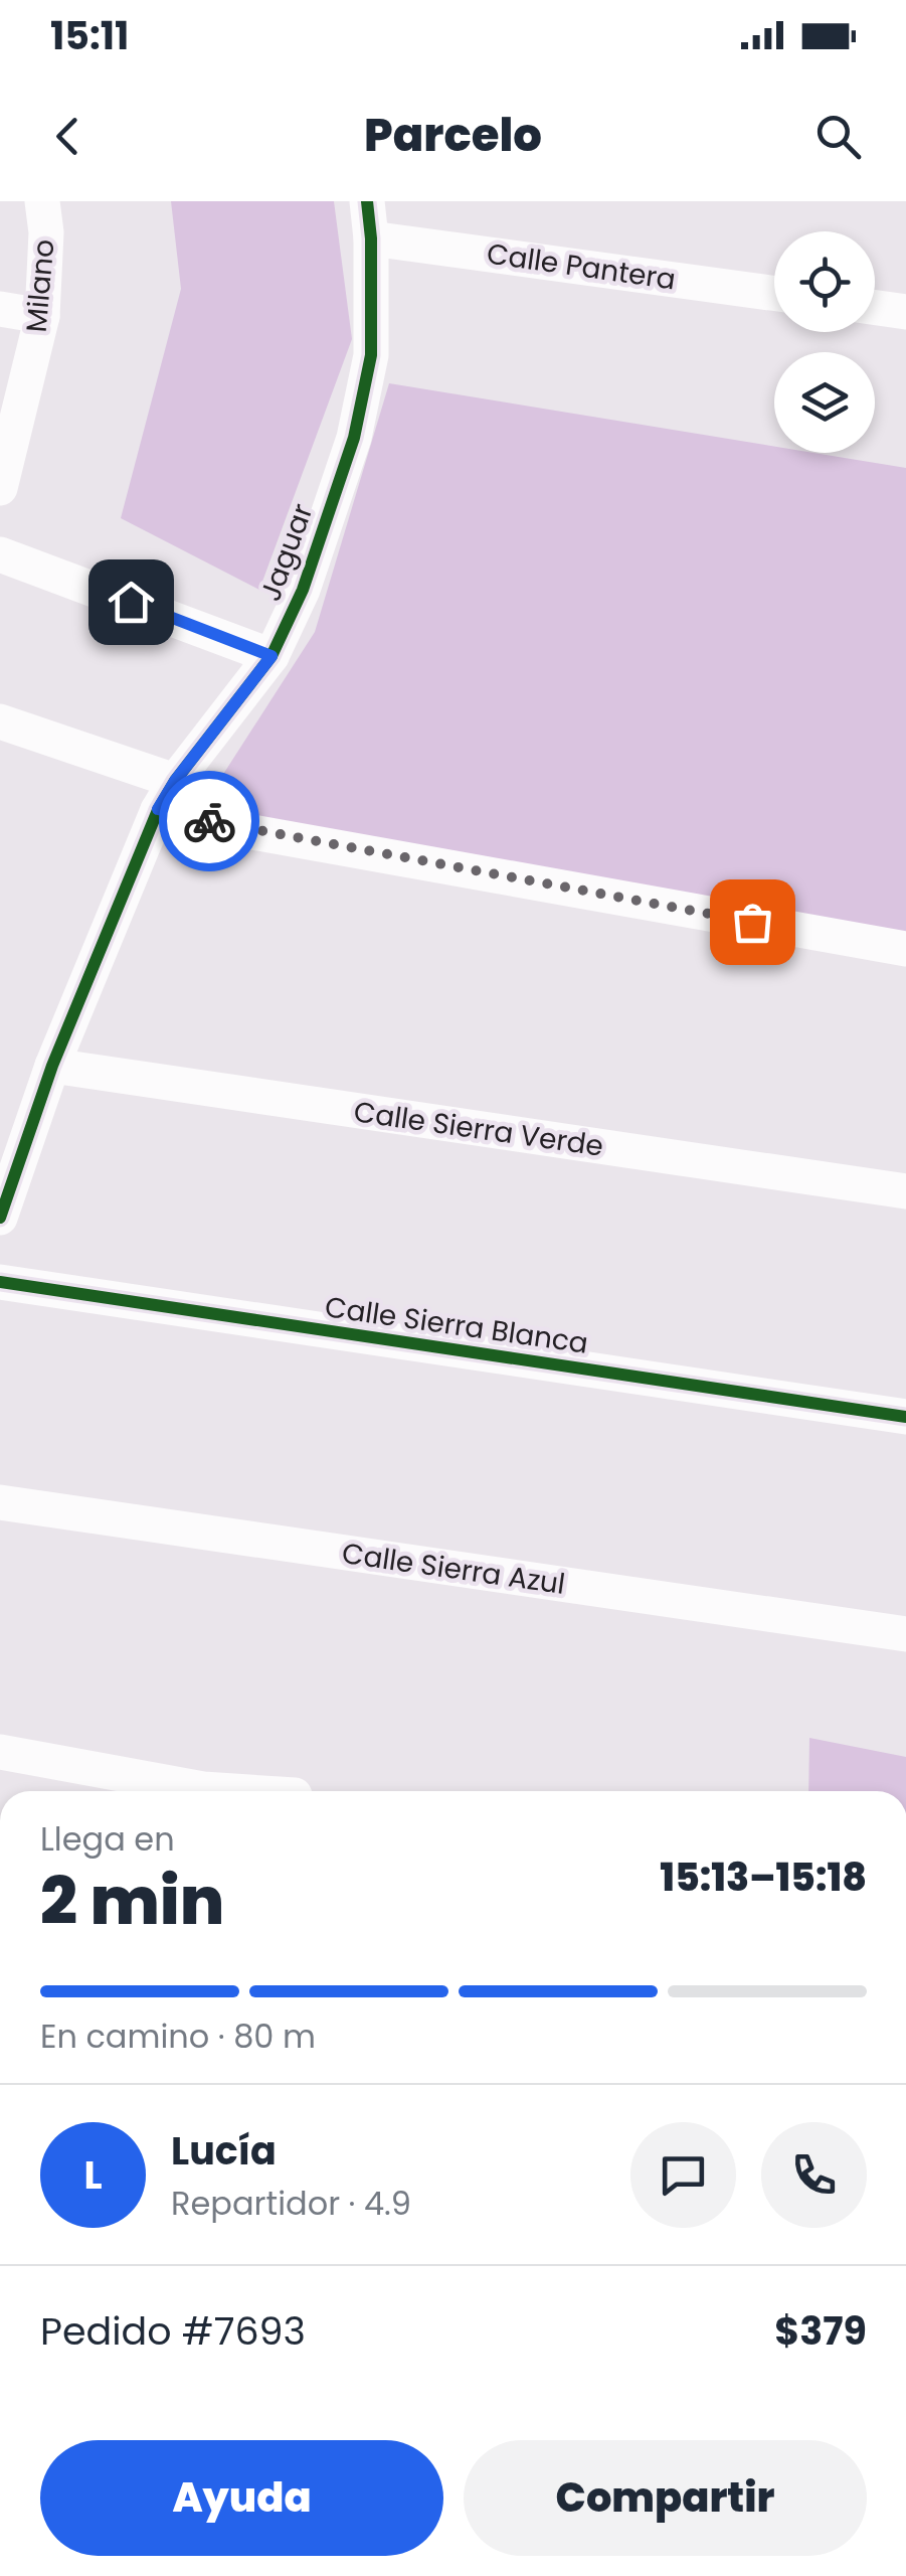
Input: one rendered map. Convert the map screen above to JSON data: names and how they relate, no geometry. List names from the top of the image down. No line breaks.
{"streets":{"street":["Calle Pantera","Milano","Jaguar","Calle Sierra Verde","Calle Sierra Blanca","Calle Sierra Azul"]},"crossings":[["Calle Pantera","Jaguar"],["Jaguar","Calle Sierra Verde"]],"page":{"status":"15:11","header":"Parcelo","heading":["2 min","Llega en","15:13–15:18"],"panel":["Lucía","Repartidor · 4.9","Pedido #7693","$379"],"bar":"En camino · 80 m","round":"L","buttons":["Ayuda","Compartir"]}}
